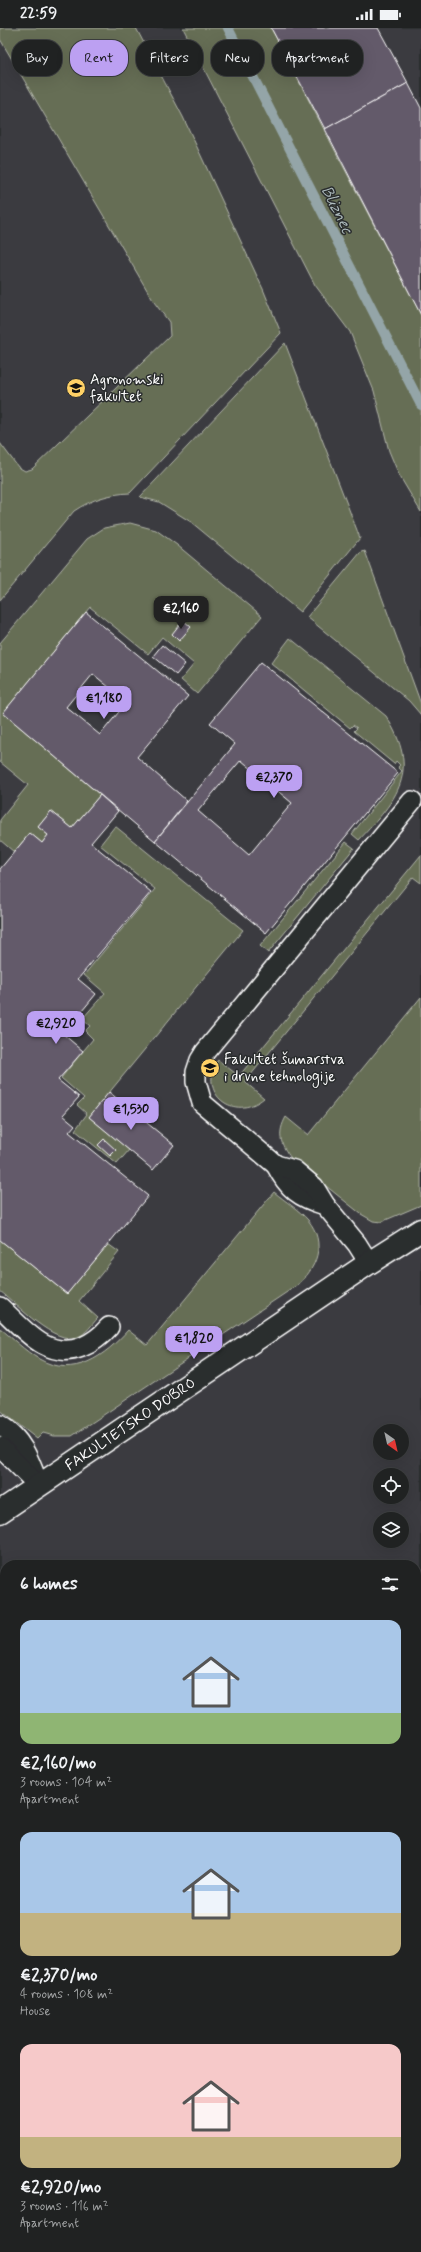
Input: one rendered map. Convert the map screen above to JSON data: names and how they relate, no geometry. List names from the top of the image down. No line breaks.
{"streets":{"street":["FAKULTETSKO DOBRO"]},"water":["Bliznec"],"places":{"school or university":["Agronomski fakultet","Fakultet šumarstva i drvne tehnologije"]},"north":"bottom right","page":{"status":"22:59","chip":["Buy","Rent","Filters","New","Apartment"],"price":["€2,160","€1,180","€2,370","€2,920","€1,530","€1,820"],"heading":"6 homes","list":[{"name":"€2,160/mo","note":"3 rooms · 104 m² · Apartment"},{"name":"€2,370/mo","note":"4 rooms · 108 m² · House"},{"name":"€2,920/mo","note":"3 rooms · 116 m² · Apartment"}]}}
